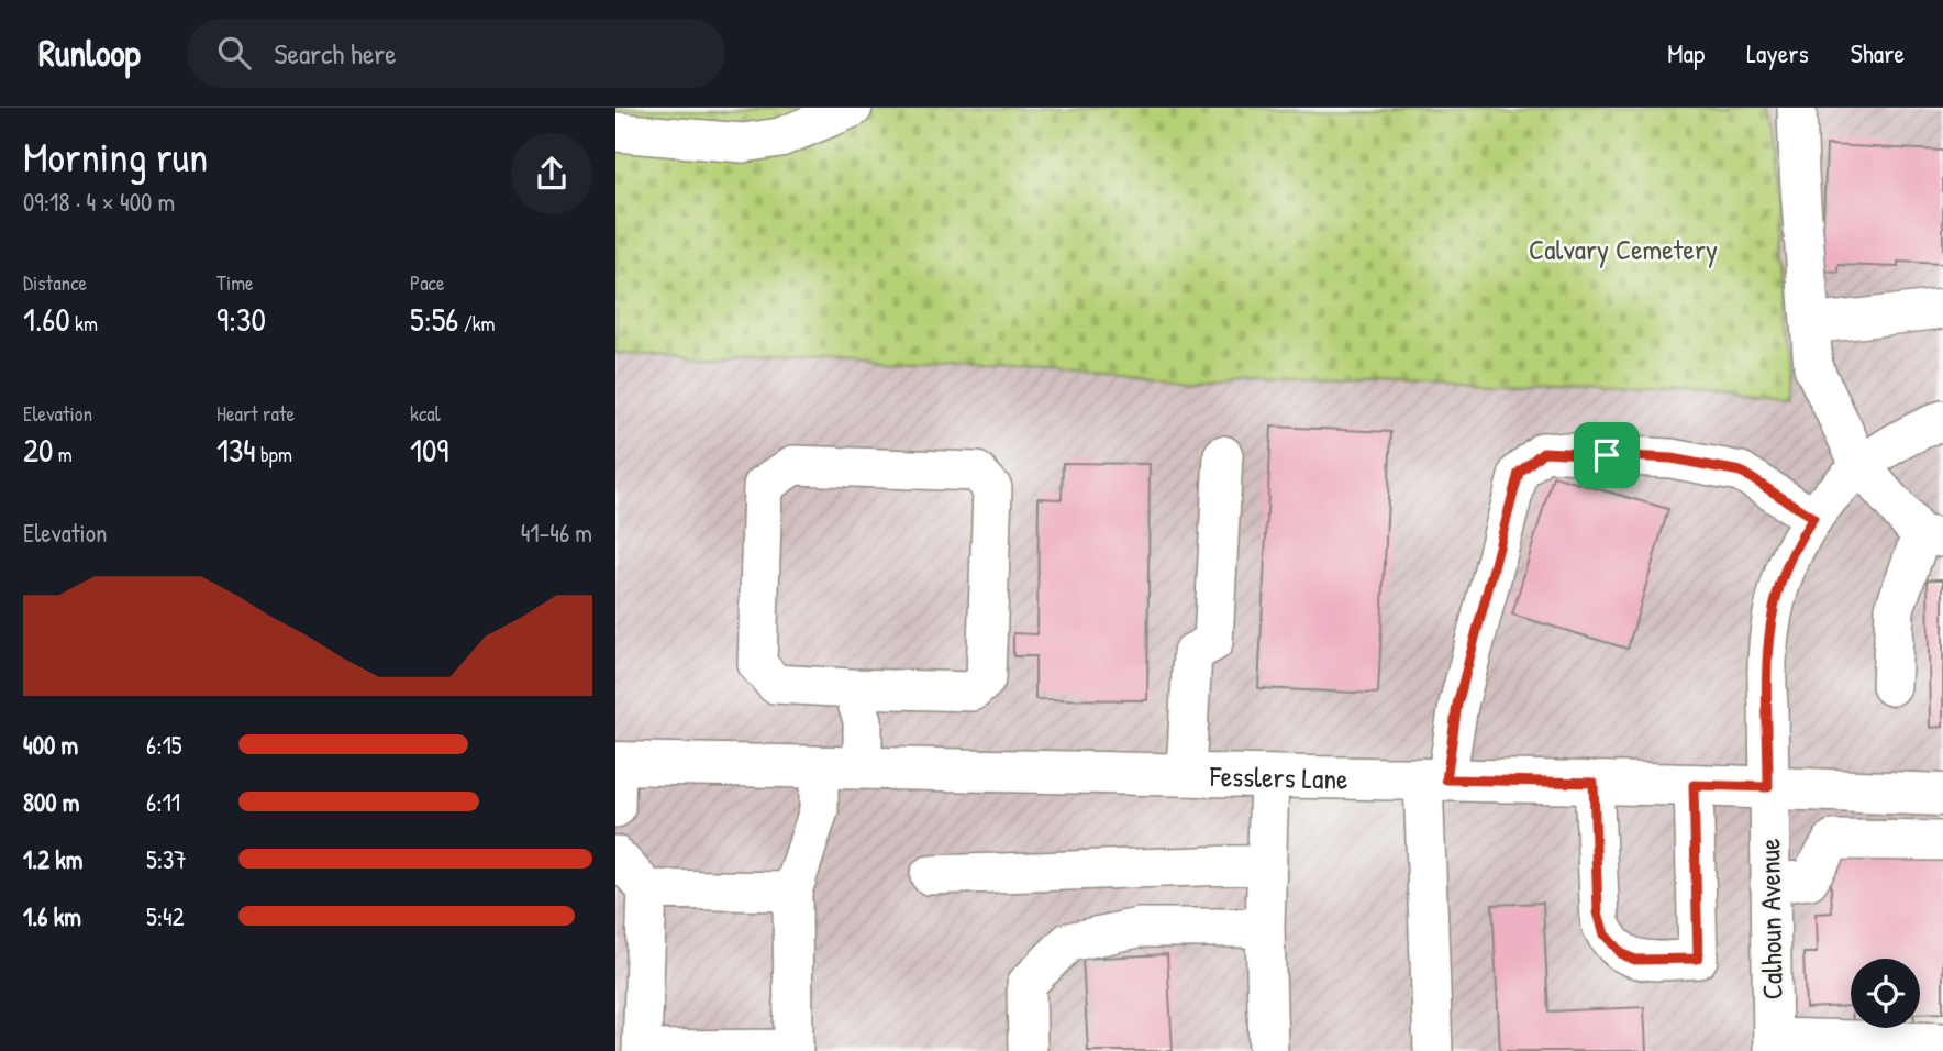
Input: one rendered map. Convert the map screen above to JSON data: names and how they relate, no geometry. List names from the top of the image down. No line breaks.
{"streets":{"main road":["Fesslers Lane"],"street":["Calhoun Avenue"]},"crossings":[["Fesslers Lane","Calhoun Avenue"]],"parks":["Calvary Cemetery"],"page":{"header":"Runloop","search":"Search here","nav":["Map","Layers","Share"],"heading":["Morning run","09:18 · 4 × 400 m"],"stats":[["Distance","1.60 km"],["Time","9:30"],["Pace","5:56 /km"],["Elevation","20 m"],["Heart rate","134 bpm"],["kcal","109"]],"chart":["Elevation","41–46 m"],"list":[{"name":"400 m","note":"6:15"},{"name":"800 m","note":"6:11"},{"name":"1.2 km","note":"5:37"},{"name":"1.6 km","note":"5:42"}]}}
